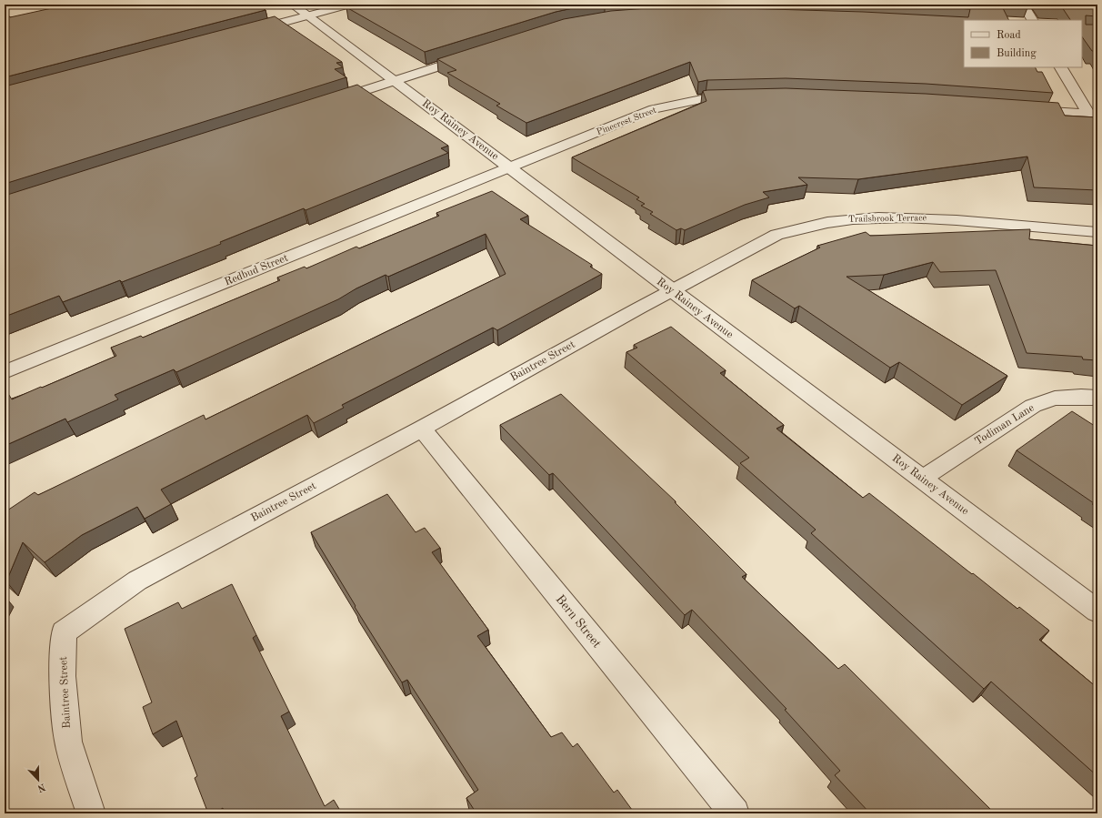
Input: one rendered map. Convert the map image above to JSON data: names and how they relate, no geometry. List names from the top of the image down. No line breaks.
{"streets":{"street":["Pinecrest Street","Roy Rainey Avenue","Trailsbrook Terrace","Redbud Street","Baintree Street","Todiman Lane","Bern Street"]},"crossings":[["Pinecrest Street","Roy Rainey Avenue"],["Pinecrest Street","Redbud Street"],["Roy Rainey Avenue","Trailsbrook Terrace"],["Roy Rainey Avenue","Redbud Street"],["Roy Rainey Avenue","Baintree Street"],["Roy Rainey Avenue","Todiman Lane"],["Trailsbrook Terrace","Baintree Street"],["Baintree Street","Bern Street"]],"legend":["Road","Building"],"north":"bottom"}
